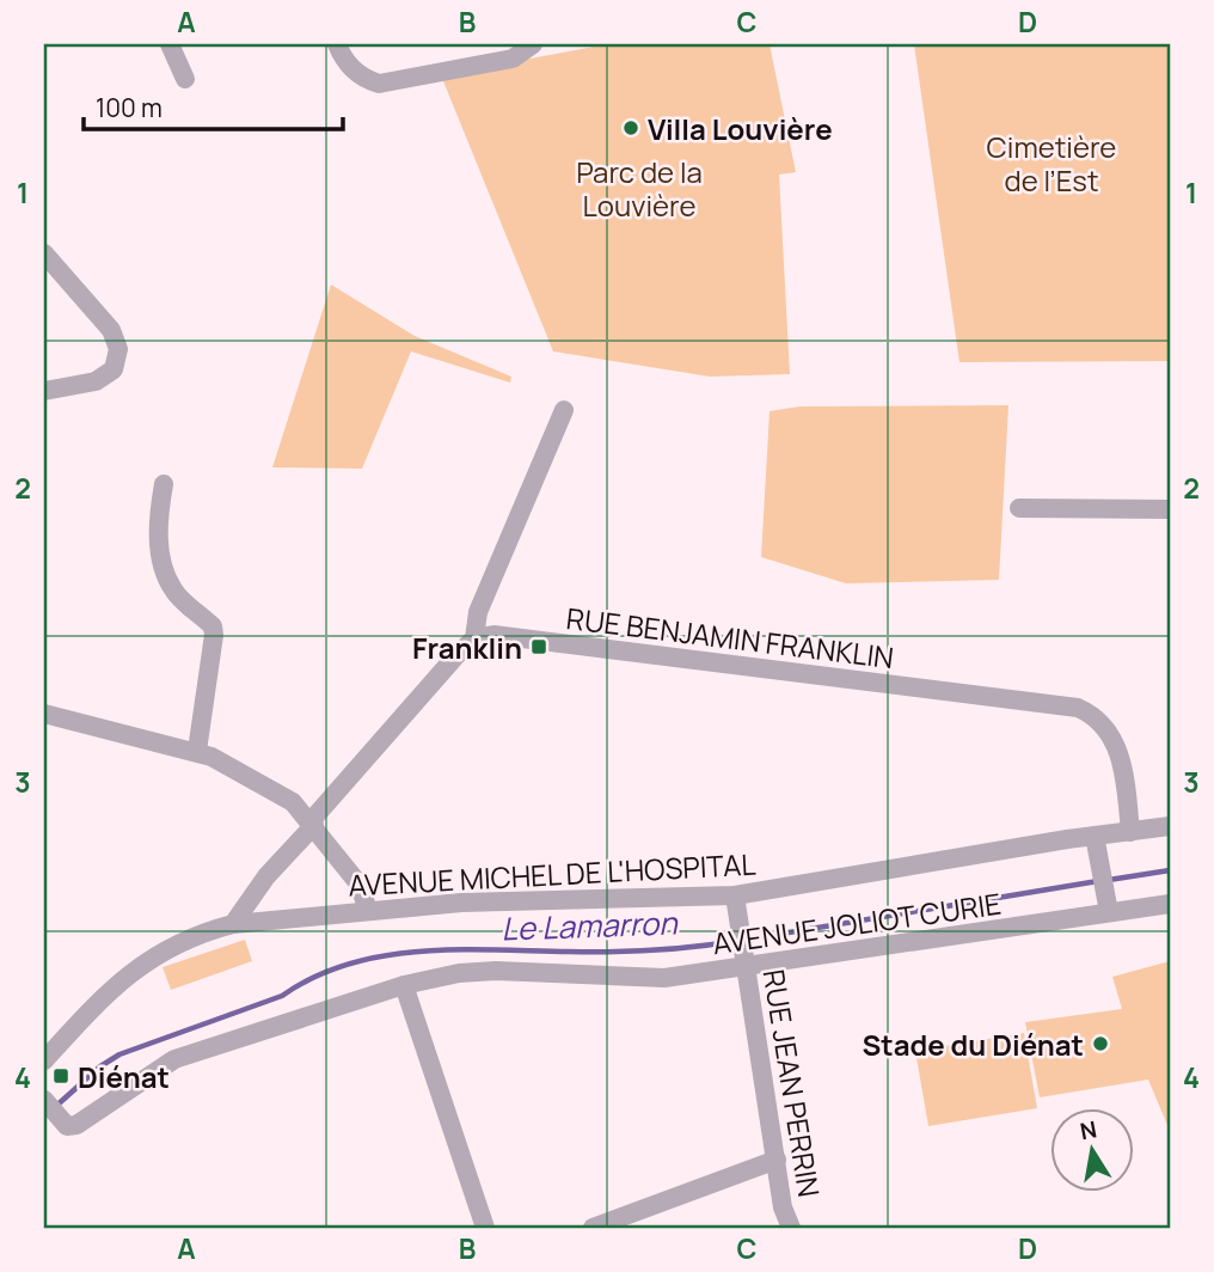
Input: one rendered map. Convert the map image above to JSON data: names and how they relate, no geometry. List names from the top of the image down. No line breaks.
{"streets":{"street":["RUE BENJAMIN FRANKLIN","AVENUE MICHEL DE L'HOSPITAL","AVENUE JOLIOT CURIE","RUE JEAN PERRIN"]},"crossings":[["RUE BENJAMIN FRANKLIN","AVENUE MICHEL DE L'HOSPITAL"],["AVENUE MICHEL DE L'HOSPITAL","RUE JEAN PERRIN"],["AVENUE JOLIOT CURIE","RUE JEAN PERRIN"]],"water":["Le Lamarron"],"parks":["Cimetière de l’Est","Parc de la Louvière"],"places":{"other":["Villa Louvière","Stade du Diénat"],"transit":["Franklin","Diénat"]},"scale_bar":"100 m","north":"top","grid":{"columns":["A","B","C","D"],"rows":["1","2","3","4"]}}
